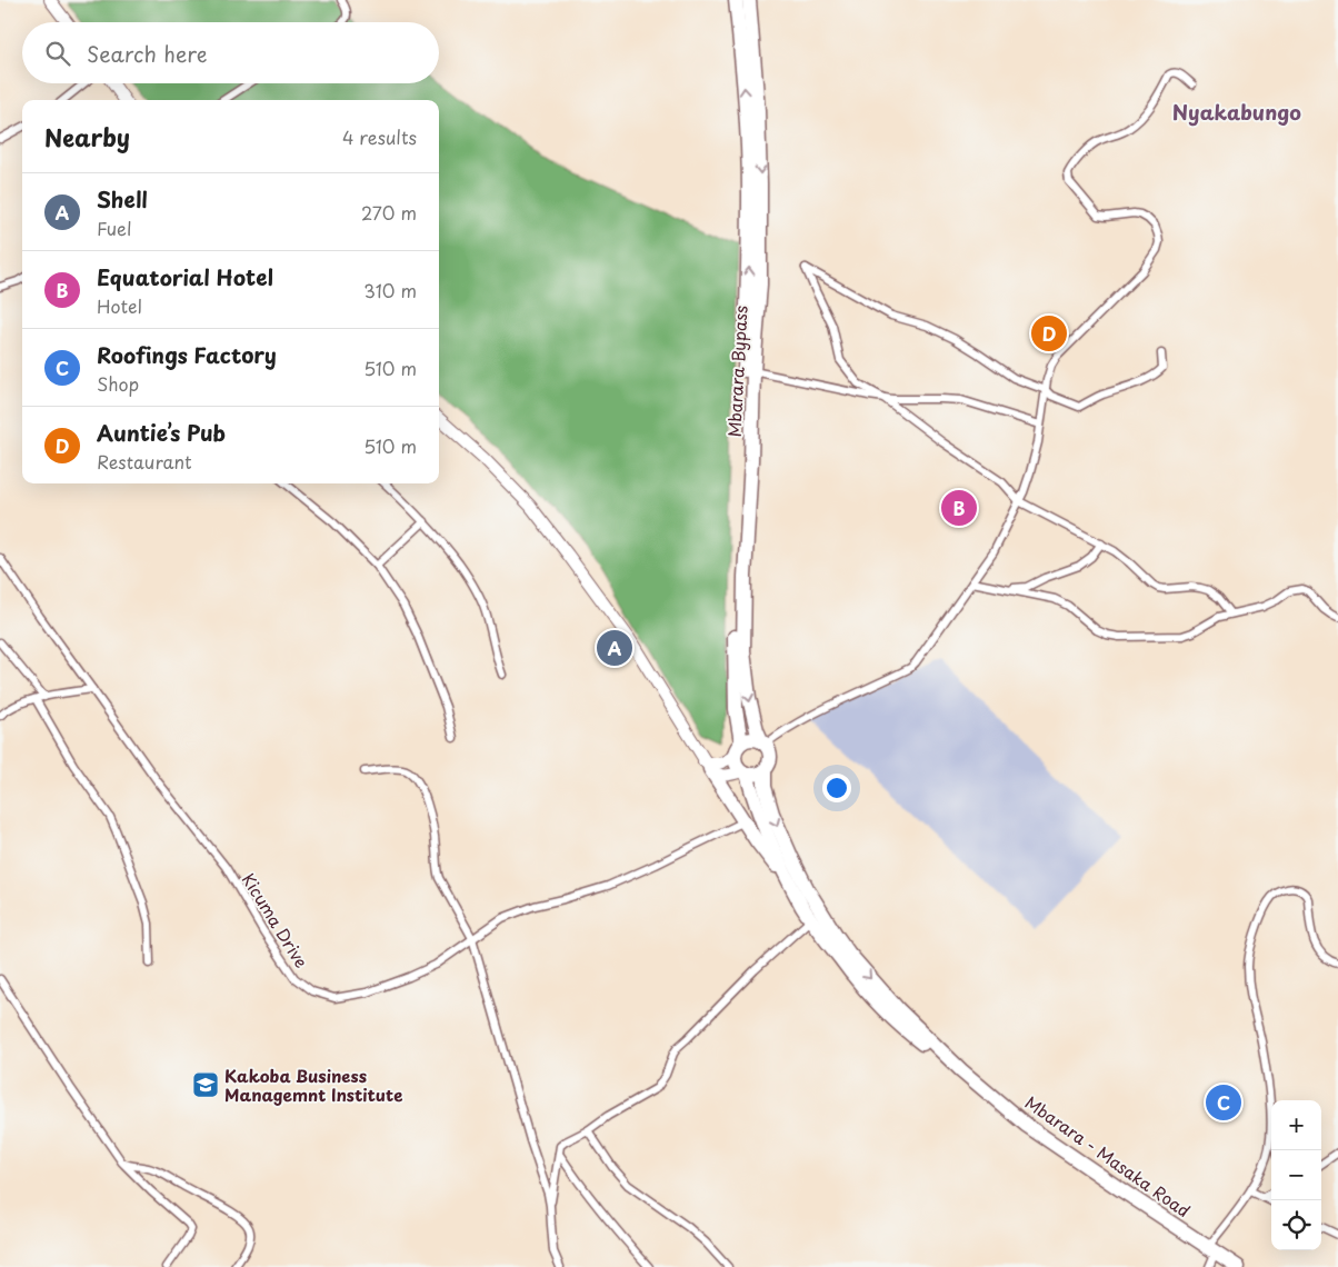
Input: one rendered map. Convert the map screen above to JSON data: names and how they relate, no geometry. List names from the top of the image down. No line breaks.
{"streets":{"highway":["Mbarara Bypass","Mbarara - Masaka Road"],"street":["Kicuma Drive"]},"crossings":[["Mbarara Bypass","Mbarara - Masaka Road"]],"districts":["Nyakabungo"],"places":{"school or university":["Kakoba Business Managemnt Institute"]},"page":{"search":"Search here","heading":["Nearby","4 results"],"list":[{"mark":"A","name":"Shell","note":"Fuel","value":"270 m"},{"mark":"B","name":"Equatorial Hotel","note":"Hotel","value":"310 m"},{"mark":"C","name":"Roofings Factory","note":"Shop","value":"510 m"},{"mark":"D","name":"Auntie’s Pub","note":"Restaurant","value":"510 m"}],"pins":["D","B","A","C"],"map_buttons":["+","−"]}}
